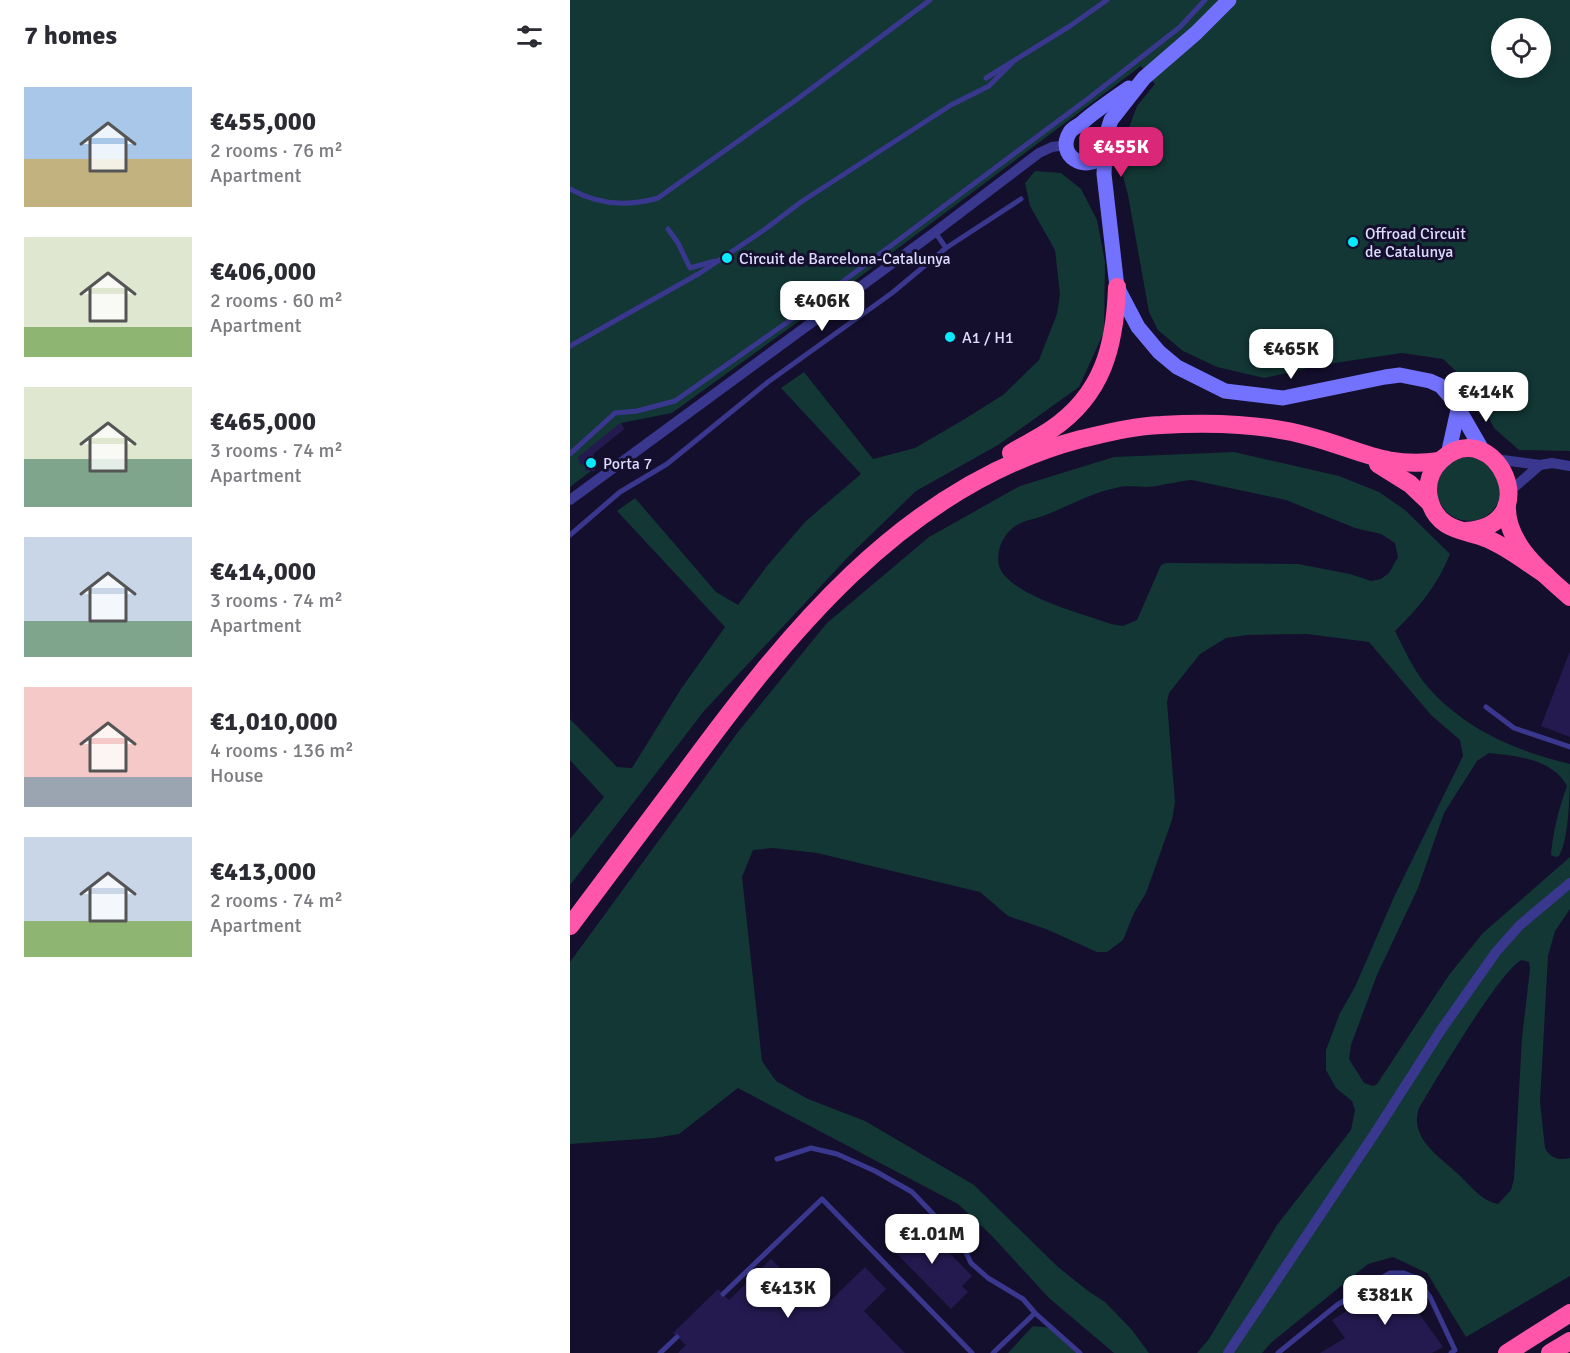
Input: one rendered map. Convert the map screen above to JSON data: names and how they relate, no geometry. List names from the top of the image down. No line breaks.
{"places":["Offroad Circuit de Catalunya","Circuit de Barcelona-Catalunya","A1 / H1","Porta 7"],"page":{"heading":"7 homes","list":[{"name":"€455,000","note":"2 rooms · 76 m² · Apartment"},{"name":"€406,000","note":"2 rooms · 60 m² · Apartment"},{"name":"€465,000","note":"3 rooms · 74 m² · Apartment"},{"name":"€414,000","note":"3 rooms · 74 m² · Apartment"},{"name":"€1,010,000","note":"4 rooms · 136 m² · House"},{"name":"€413,000","note":"2 rooms · 74 m² · Apartment"}],"price":["€455K","€406K","€465K","€414K","€1.01M","€413K","€381K"]}}
